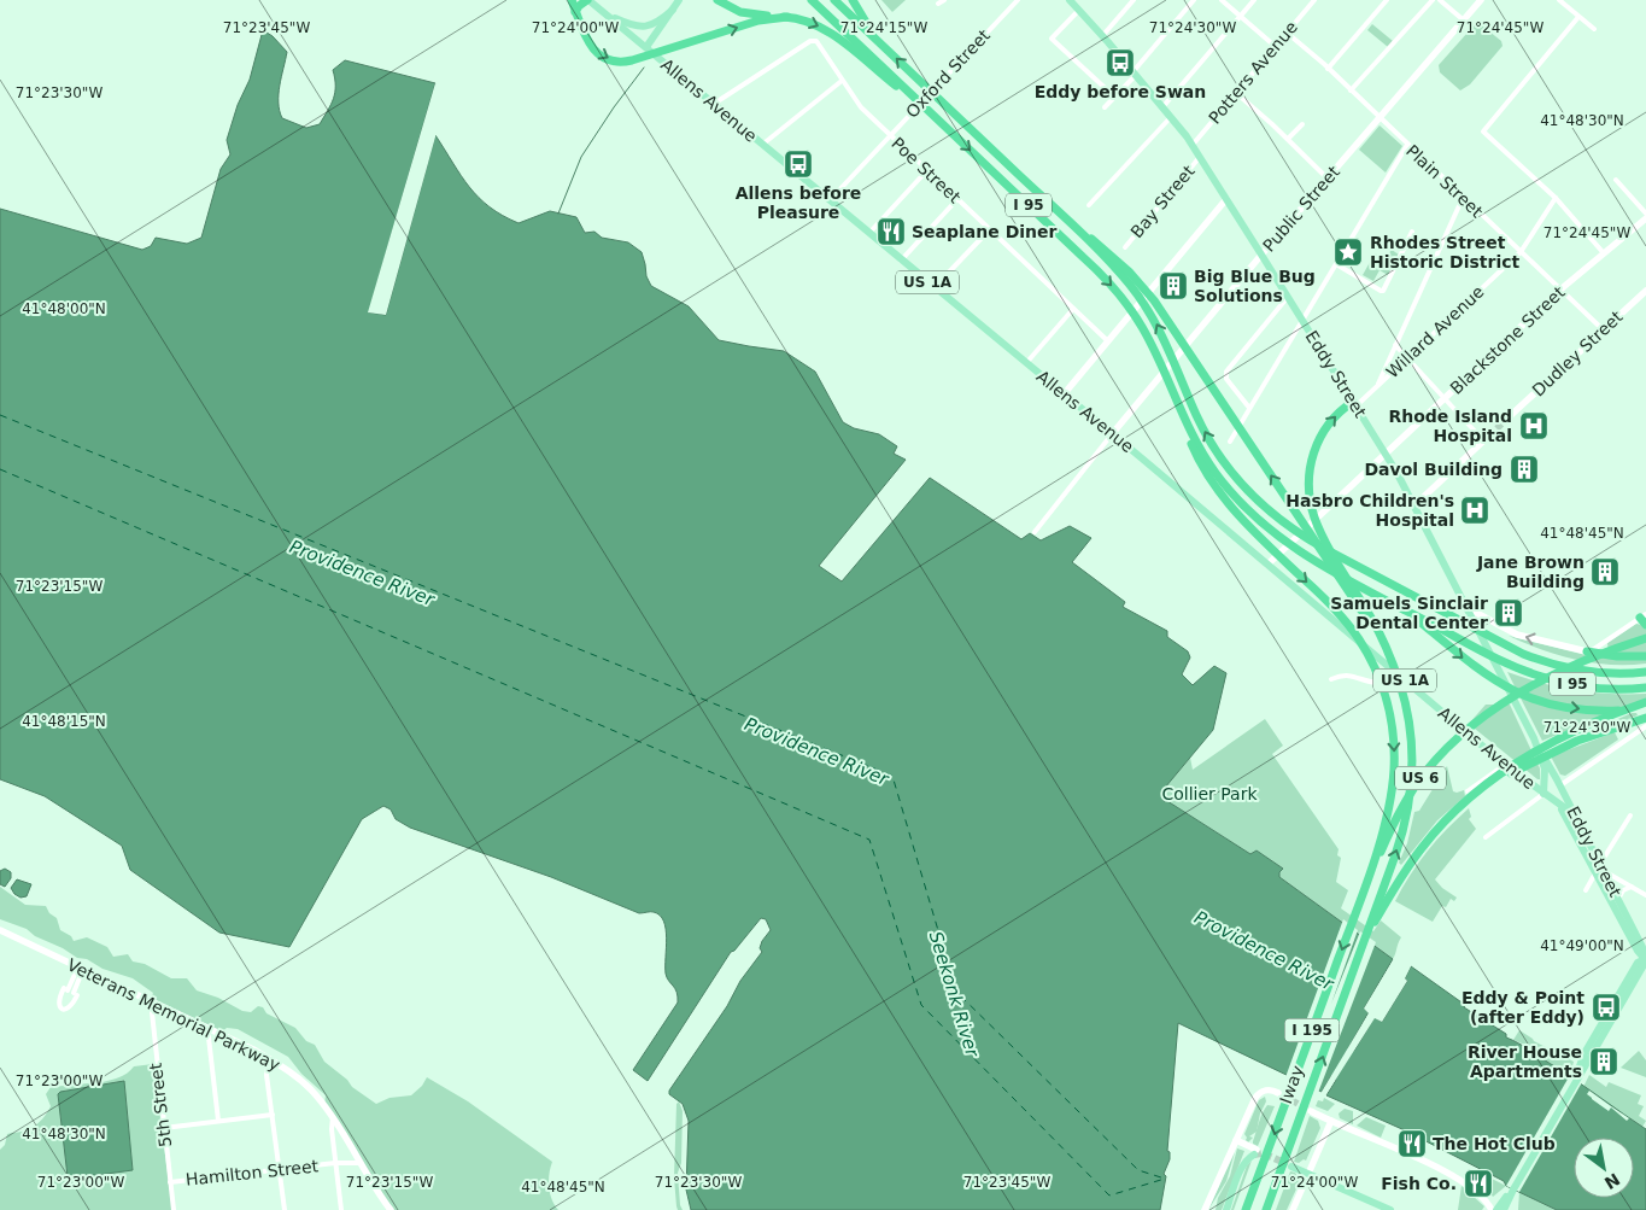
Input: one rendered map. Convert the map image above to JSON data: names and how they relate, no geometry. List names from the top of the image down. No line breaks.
{"streets":{"highway":["I 95","US 6","I 195","Iway"],"main road":["Allens Avenue","US 1A","Eddy Street"],"street":["Potters Avenue","Oxford Street","Poe Street","Plain Street","Bay Street","Public Street","Willard Avenue","Blackstone Street","Dudley Street","Veterans Memorial Parkway","5th Street","Hamilton Street"]},"crossings":[["Potters Avenue","Plain Street"],["Potters Avenue","Eddy Street"],["Oxford Street","Allens Avenue"],["Oxford Street","Poe Street"],["Allens Avenue","Poe Street"],["Allens Avenue","Public Street"],["Allens Avenue","Blackstone Street"],["Allens Avenue","Eddy Street"],["Plain Street","Public Street"],["Plain Street","Willard Avenue"],["Plain Street","Blackstone Street"],["Plain Street","Dudley Street"],["Bay Street","Eddy Street"],["Public Street","Eddy Street"],["Willard Avenue","Eddy Street"],["Blackstone Street","Eddy Street"],["US 6","Iway"],["Veterans Memorial Parkway","5th Street"],["Veterans Memorial Parkway","Hamilton Street"],["5th Street","Hamilton Street"]],"water":["Providence River","Seekonk River"],"parks":["Collier Park"],"places":{"bus stop":["Eddy before Swan","Allens before Pleasure","Eddy & Point (after Eddy)"],"restaurant":["Seaplane Diner","The Hot Club","Fish Co."],"place":["Rhodes Street Historic District"],"building":["Big Blue Bug Solutions","Davol Building","Jane Brown Building","Samuels Sinclair Dental Center","River House Apartments"],"hospital":["Rhode Island Hospital","Hasbro Children's Hospital"]},"north":"bottom right","coordinates":["71°24'45\"W","71°23'45\"W","71°24'00\"W","71°24'15\"W","71°24'30\"W","71°23'30\"W","41°48'30\"N","41°48'00\"N","41°48'45\"N","71°23'15\"W","41°48'15\"N","41°49'00\"N","71°23'00\"W"]}
